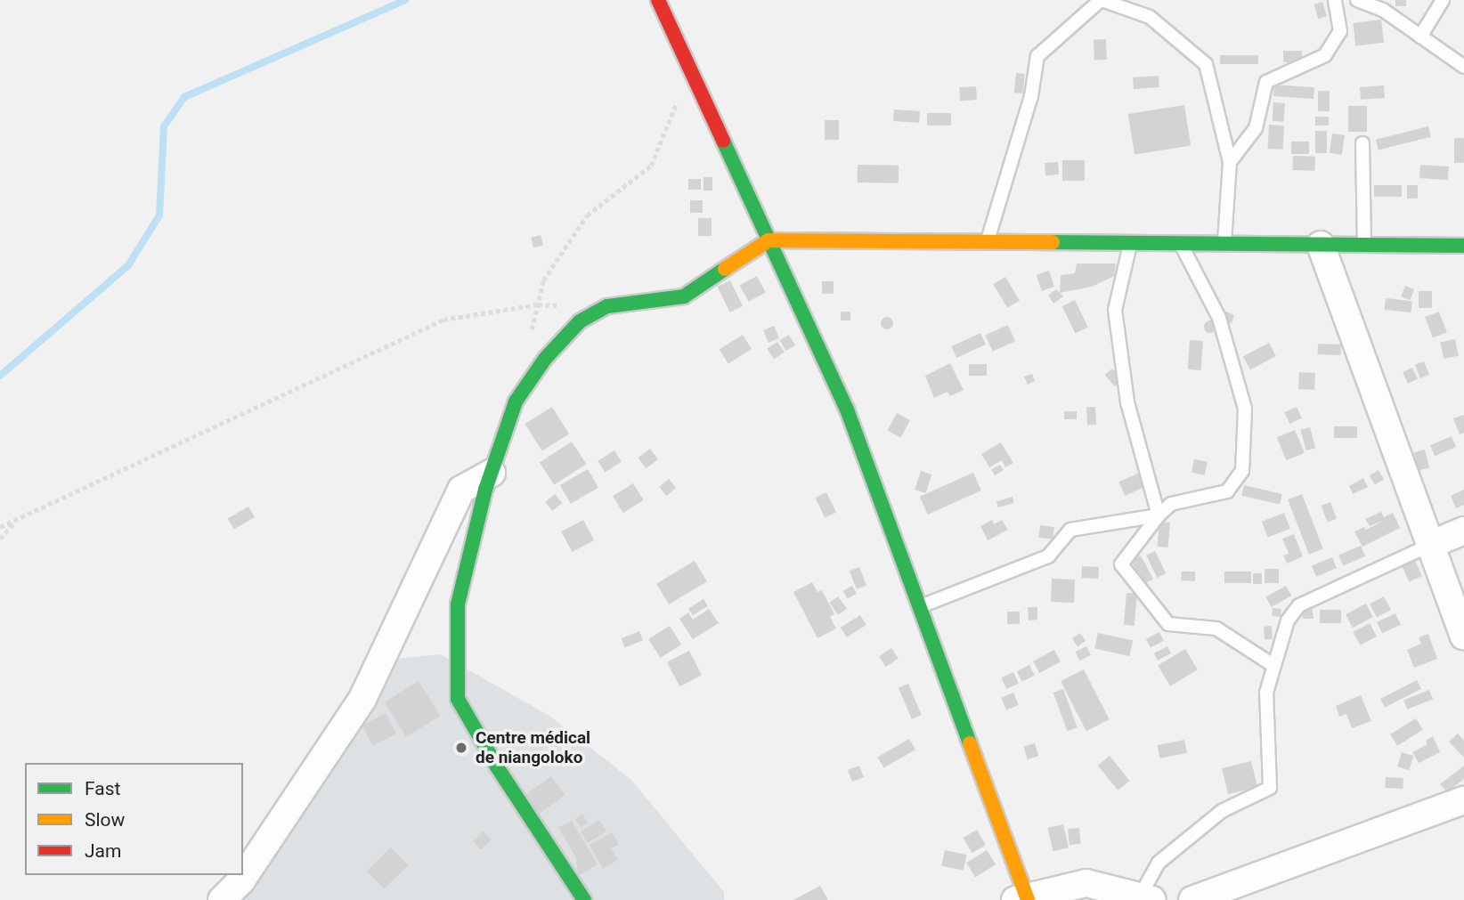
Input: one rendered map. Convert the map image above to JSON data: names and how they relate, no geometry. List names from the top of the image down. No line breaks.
{"places":["Centre médical de niangoloko"],"legend":["Fast","Slow","Jam"]}
